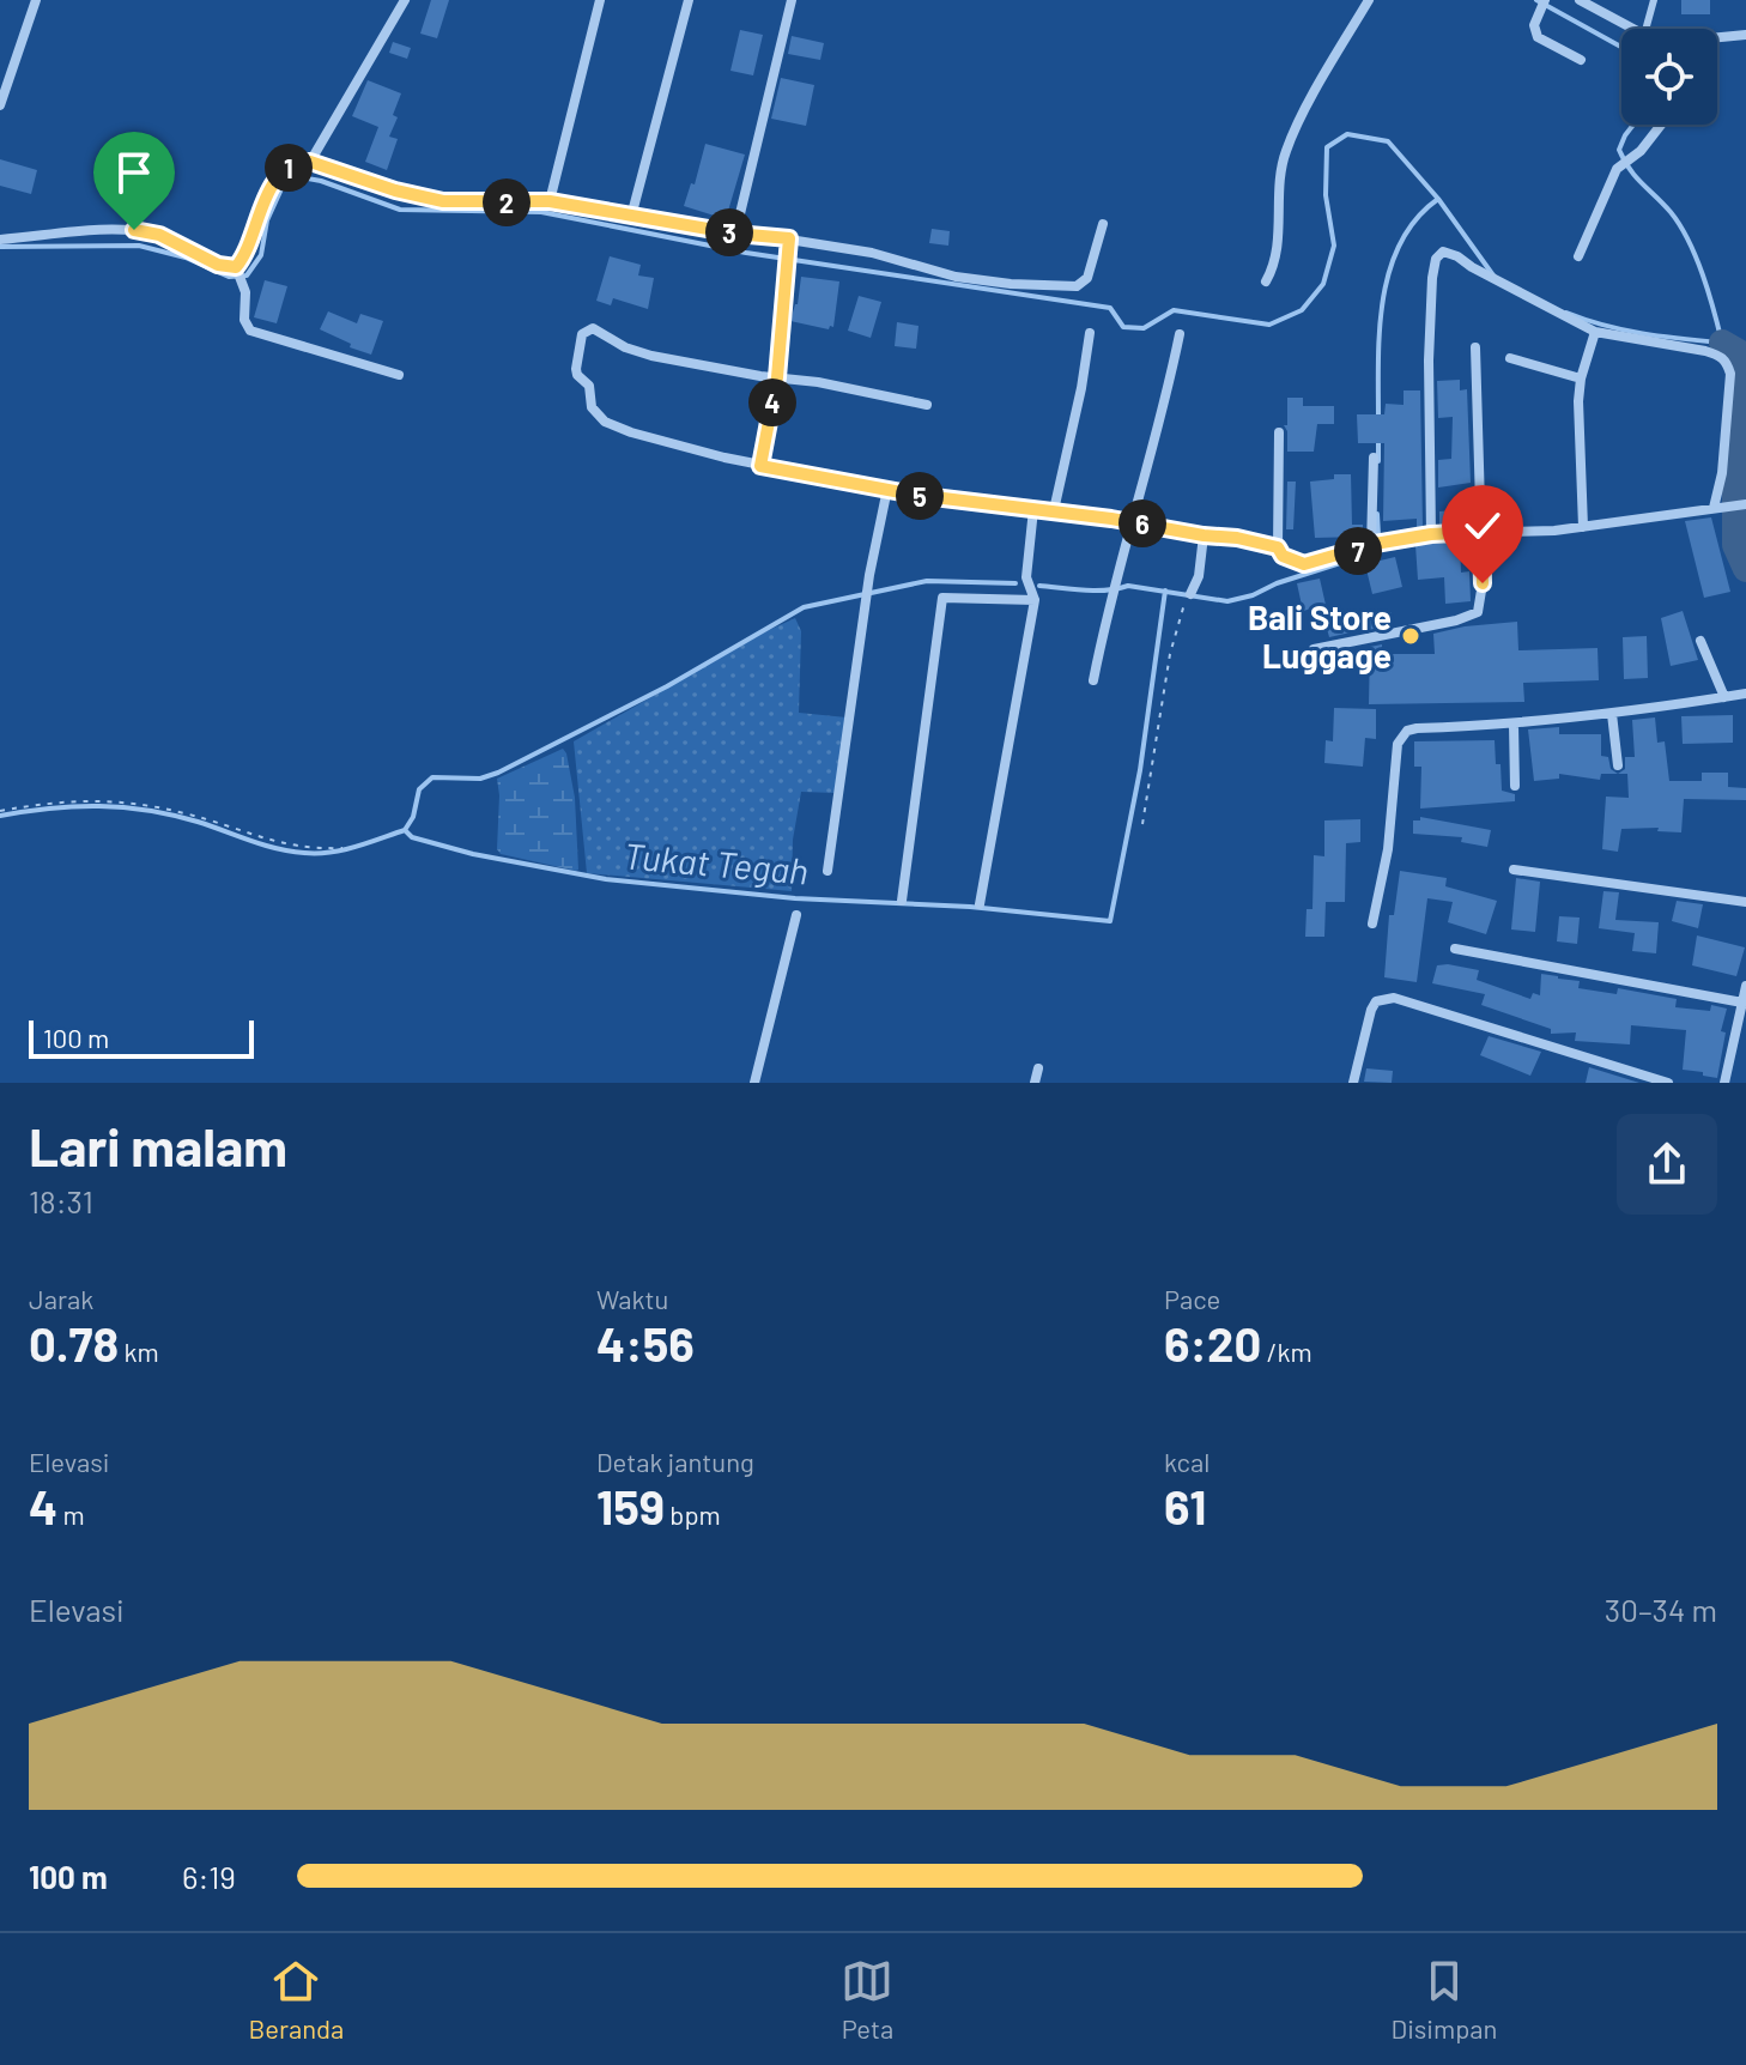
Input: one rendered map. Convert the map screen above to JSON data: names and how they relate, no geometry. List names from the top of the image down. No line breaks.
{"water":["Tukat Tegah"],"places":["Bali Store Luggage"],"scale_bar":"100 m","page":{"pins":["1","2","3","4","5","6","7"],"scale":"100 m","heading":["Lari malam","18:31"],"stats":[["Jarak","0.78 km"],["Waktu","4:56"],["Pace","6:20 /km"],["Elevasi","4 m"],["Detak jantung","159 bpm"],["kcal","61"]],"chart":["Elevasi","30–34 m"],"list":[{"name":"100 m","note":"6:19"}],"tabs":["Beranda","Peta","Disimpan"]}}
